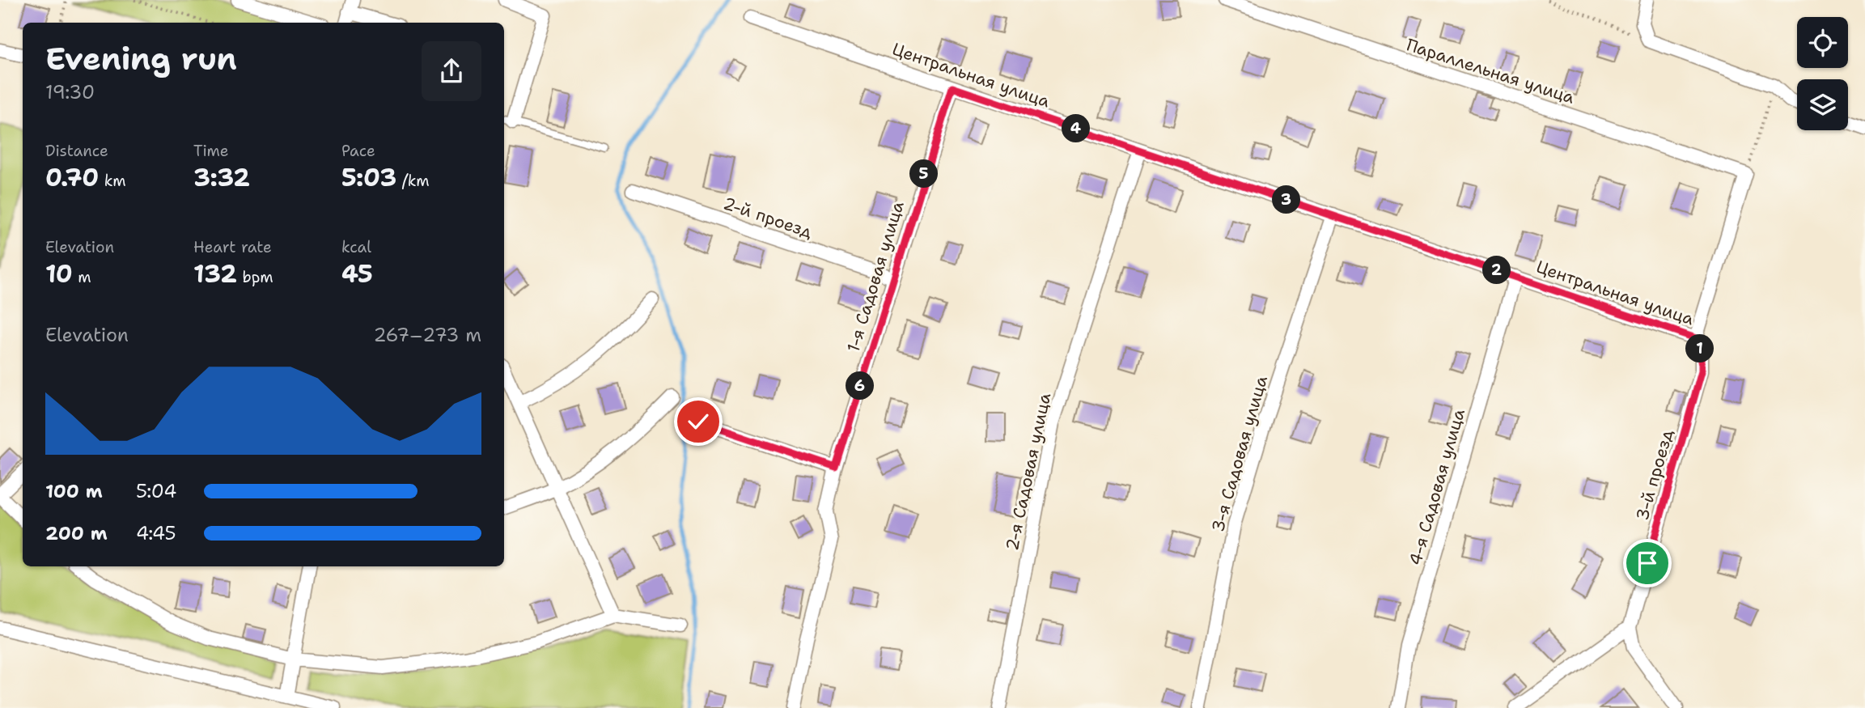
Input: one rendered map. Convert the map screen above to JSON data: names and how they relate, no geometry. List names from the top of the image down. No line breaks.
{"streets":{"street":["Параллельная улица","Центральная улица","2-й проезд","1-я Садовая улица","3-я Садовая улица","2-я Садовая улица","3-й проезд","4-я Садовая улица"]},"crossings":[["Центральная улица","1-я Садовая улица"],["Центральная улица","3-я Садовая улица"],["Центральная улица","2-я Садовая улица"],["Центральная улица","3-й проезд"],["Центральная улица","4-я Садовая улица"],["2-й проезд","1-я Садовая улица"]],"page":{"heading":["Evening run","19:30"],"pins":["4","5","3","2","1","6"],"stats":[["Distance","0.70 km"],["Time","3:32"],["Pace","5:03 /km"],["Elevation","10 m"],["Heart rate","132 bpm"],["kcal","45"]],"chart":["Elevation","267–273 m"],"list":[{"name":"100 m","note":"5:04"},{"name":"200 m","note":"4:45"}]}}
